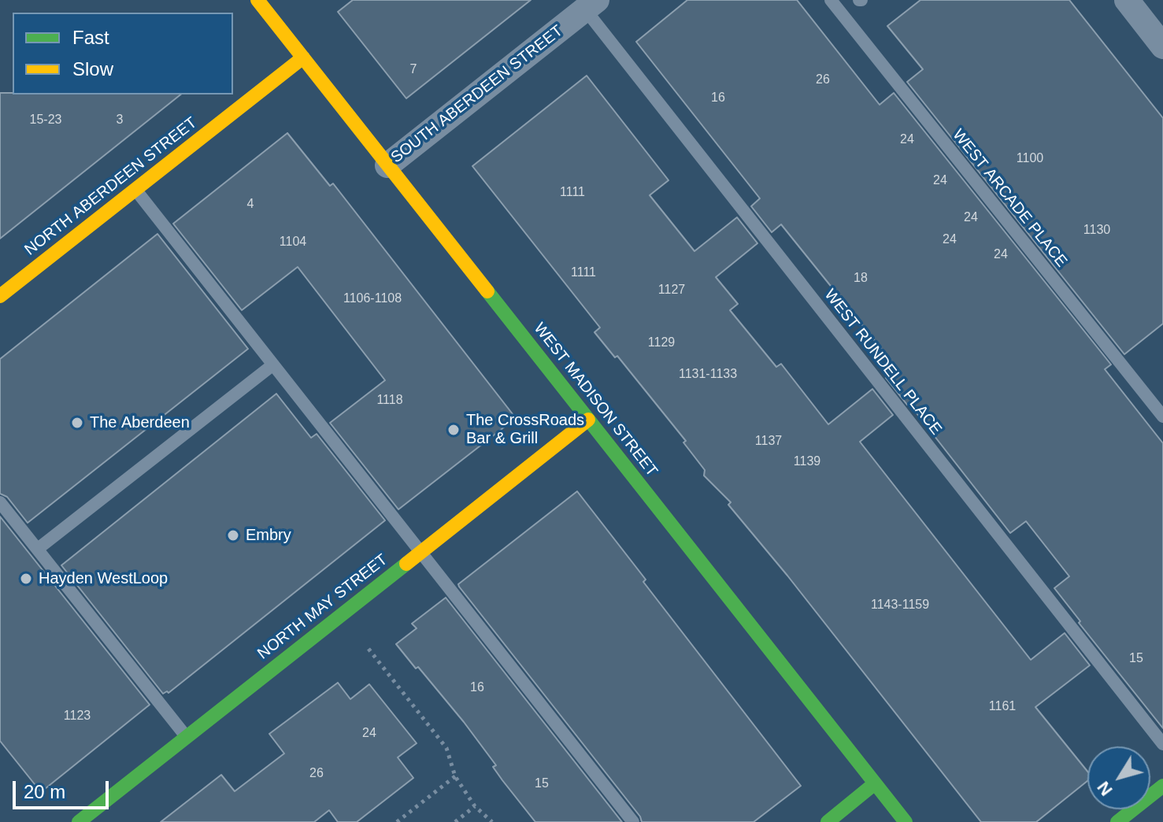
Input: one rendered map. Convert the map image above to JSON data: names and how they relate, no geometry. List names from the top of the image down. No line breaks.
{"streets":{"street":["SOUTH ABERDEEN STREET","NORTH ABERDEEN STREET","WEST MADISON STREET","NORTH MAY STREET"],"lane":["WEST ARCADE PLACE","WEST RUNDELL PLACE"]},"crossings":[["SOUTH ABERDEEN STREET","WEST RUNDELL PLACE"],["SOUTH ABERDEEN STREET","WEST MADISON STREET"],["NORTH ABERDEEN STREET","WEST MADISON STREET"],["WEST MADISON STREET","NORTH MAY STREET"]],"places":["The Aberdeen","The CrossRoads Bar & Grill","Embry","Hayden WestLoop"],"house_numbers":["7","26","16","15-23","3","24","1100","24","1111","4","24","1130","24","1104","24","1111","18","1127","1106-1108","1129","1131-1133","1118","1137","1139","1143-1159","15","16","1161","1123","24","26","15"],"legend":["Fast","Slow"],"scale_bar":"20 m","north":"bottom left"}
